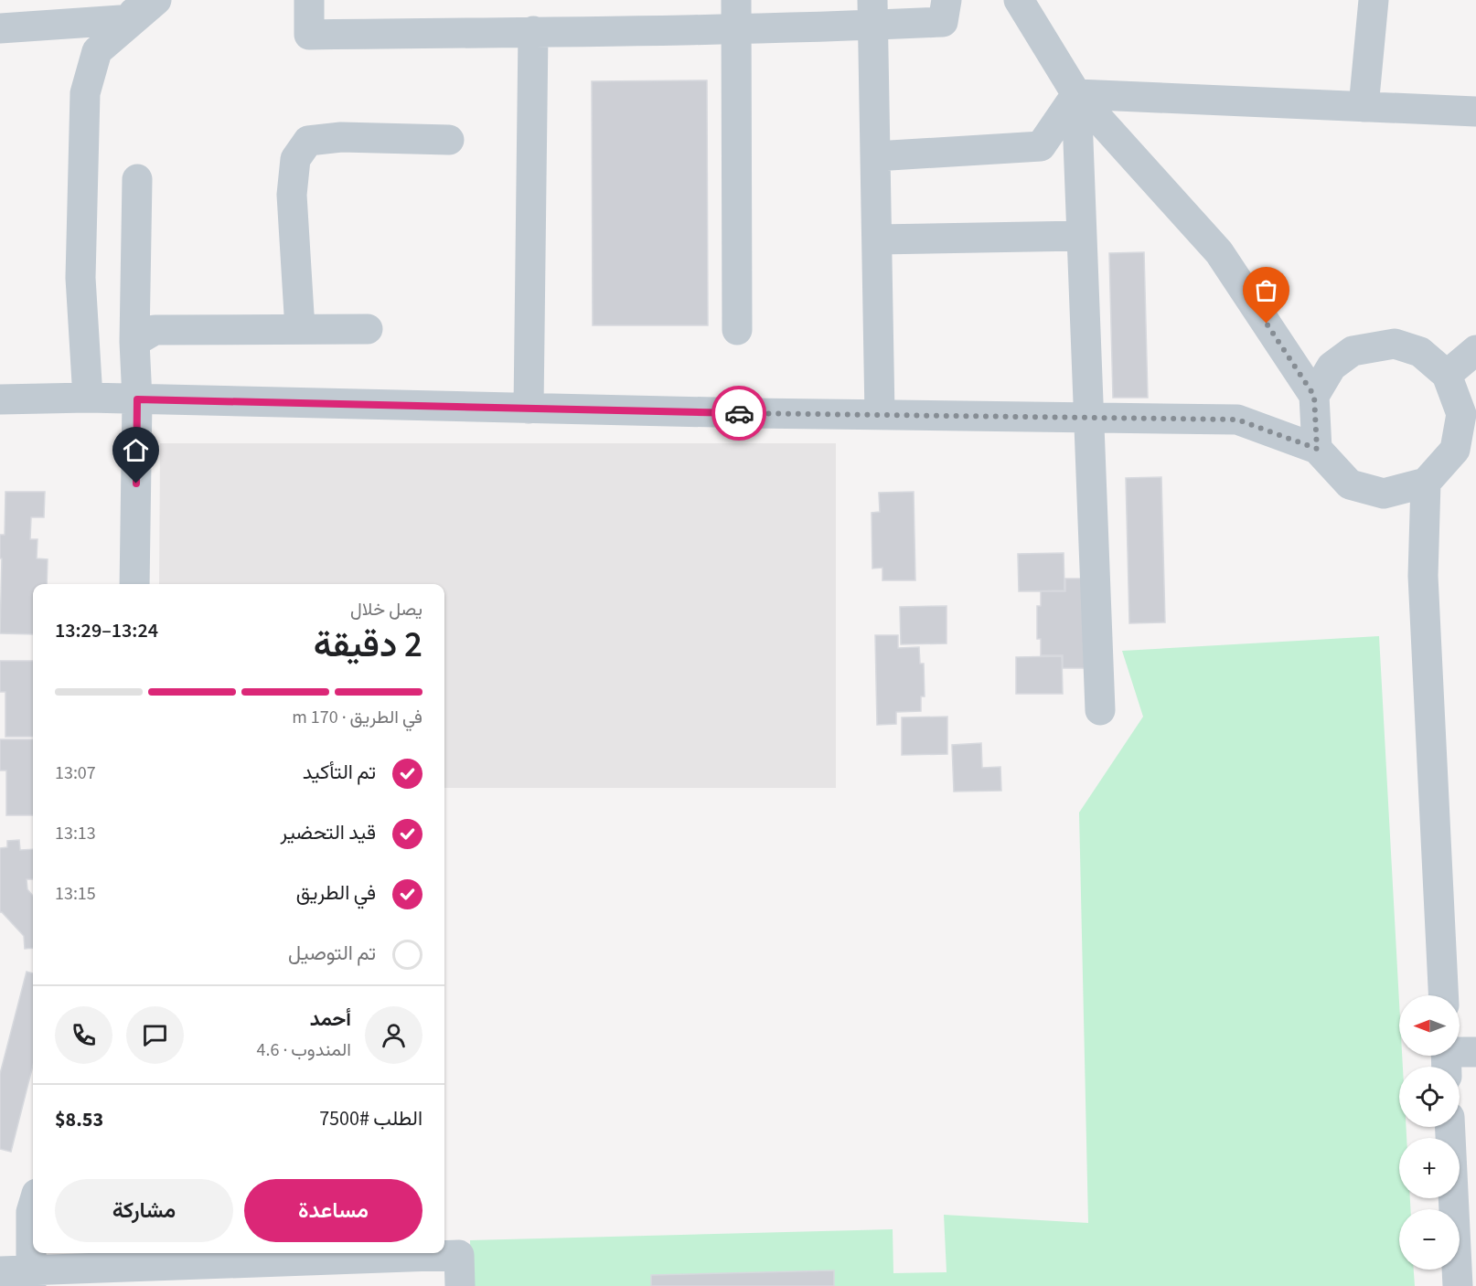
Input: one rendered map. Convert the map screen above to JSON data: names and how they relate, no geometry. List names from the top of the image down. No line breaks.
{"north":"left","page":{"heading":["2 دقيقة","يصل خلال","13:24–13:29"],"panel":["أحمد","المندوب · 4.6","الطلب #7500","$8.53"],"bar":"في الطريق · 170 m","list":[["تم التأكيد","13:07"],["قيد التحضير","13:13"],["في الطريق","13:15"],"تم التوصيل"],"map_buttons":["+","−"],"buttons":["مساعدة","مشاركة"]}}
